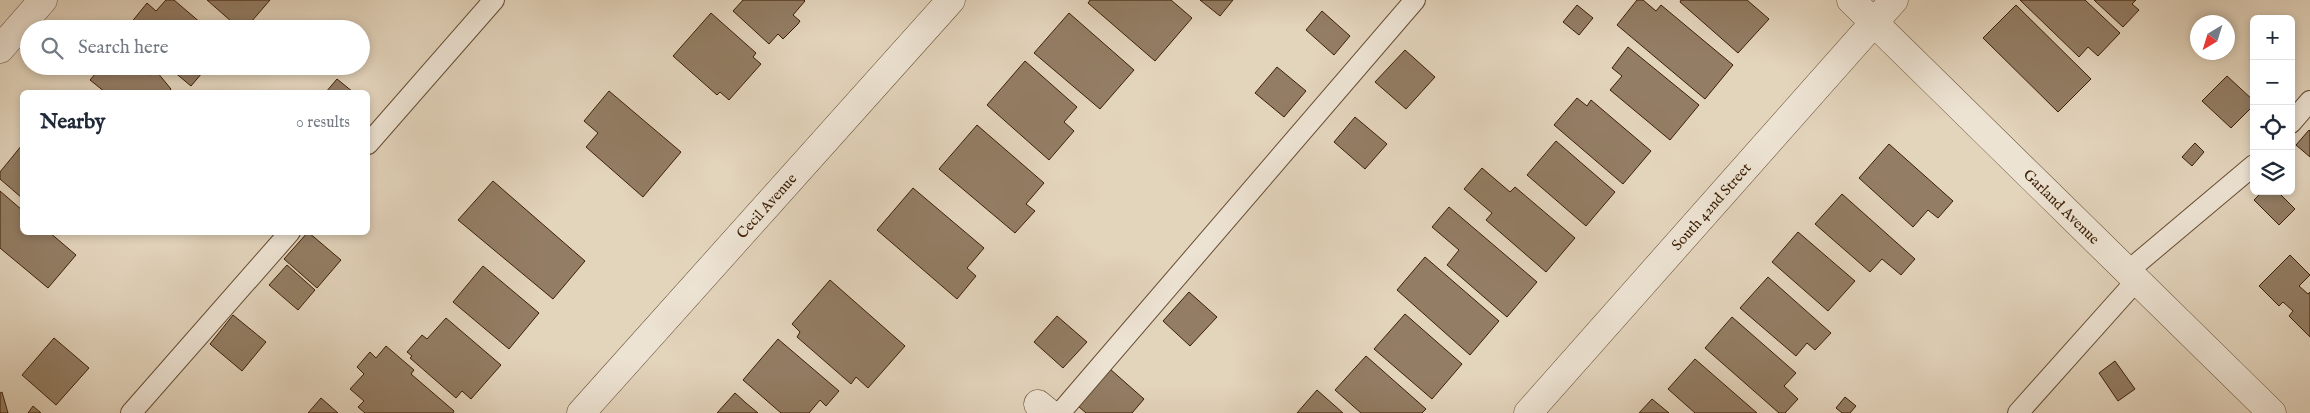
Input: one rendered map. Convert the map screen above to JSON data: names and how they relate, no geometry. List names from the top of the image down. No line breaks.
{"streets":{"street":["Cecil Avenue","South 42nd Street","Garland Avenue"]},"crossings":[["South 42nd Street","Garland Avenue"]],"north":"bottom left","page":{"map_buttons":["+","−"],"search":"Search here","heading":["Nearby","0 results"]}}
